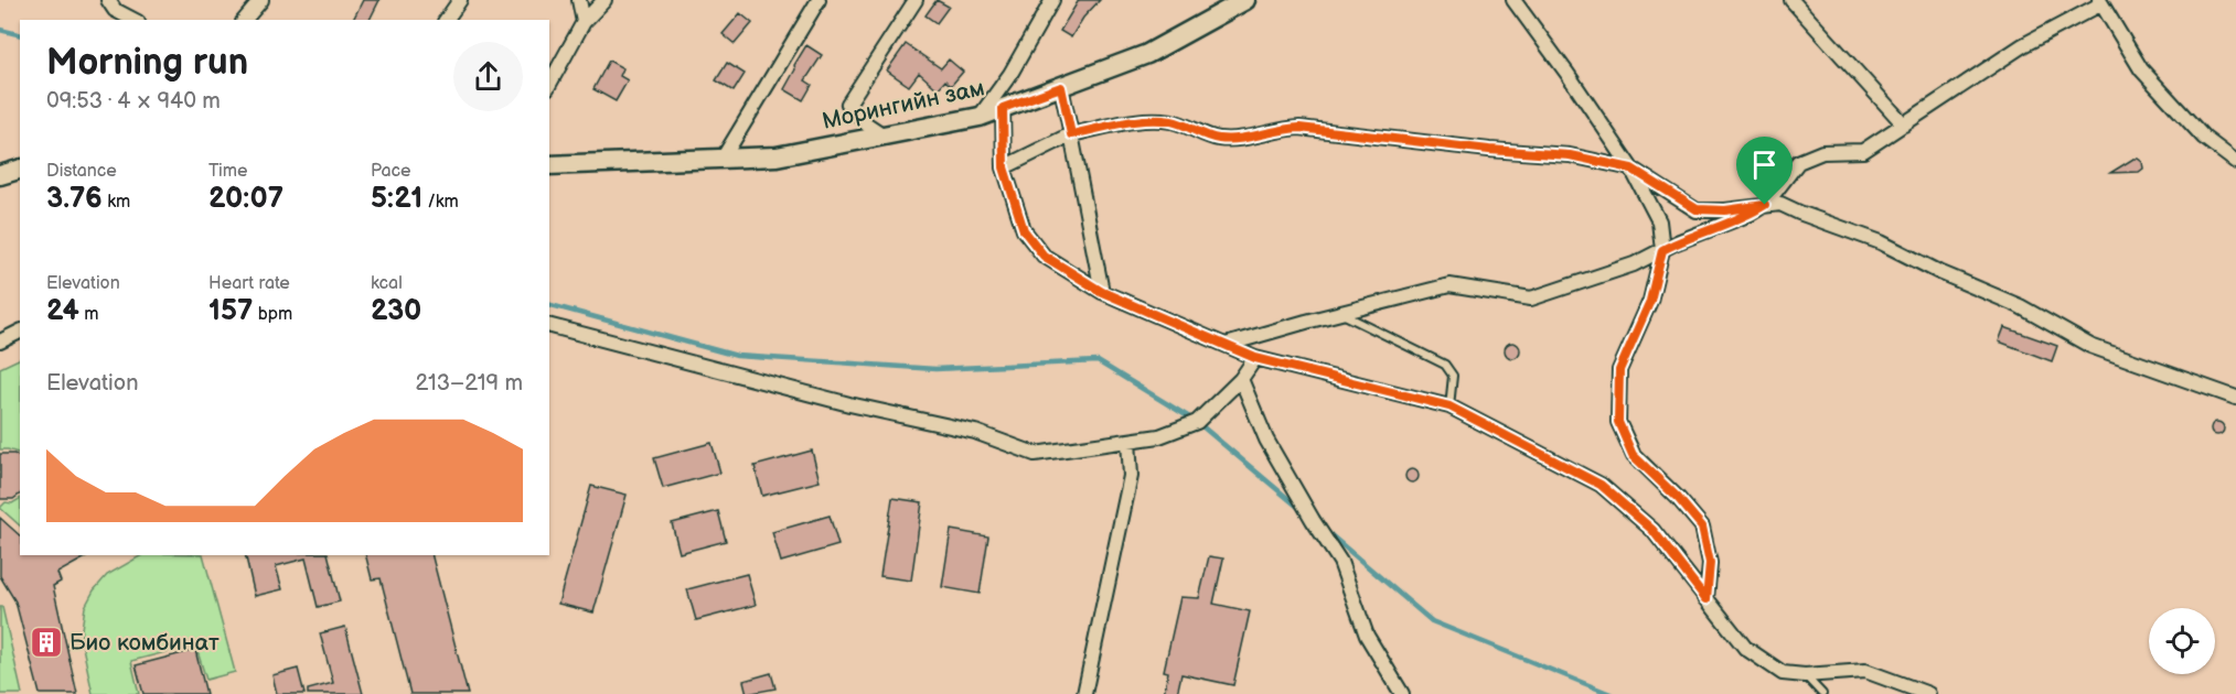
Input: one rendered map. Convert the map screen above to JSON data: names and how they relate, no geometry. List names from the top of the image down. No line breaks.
{"streets":{"main road":["Морингийн зам"]},"places":{"building":["Био комбинат"]},"page":{"heading":["Morning run","09:53 · 4 × 940 m"],"stats":[["Distance","3.76 km"],["Time","20:07"],["Pace","5:21 /km"],["Elevation","24 m"],["Heart rate","157 bpm"],["kcal","230"]],"chart":["Elevation","213–219 m"]}}
